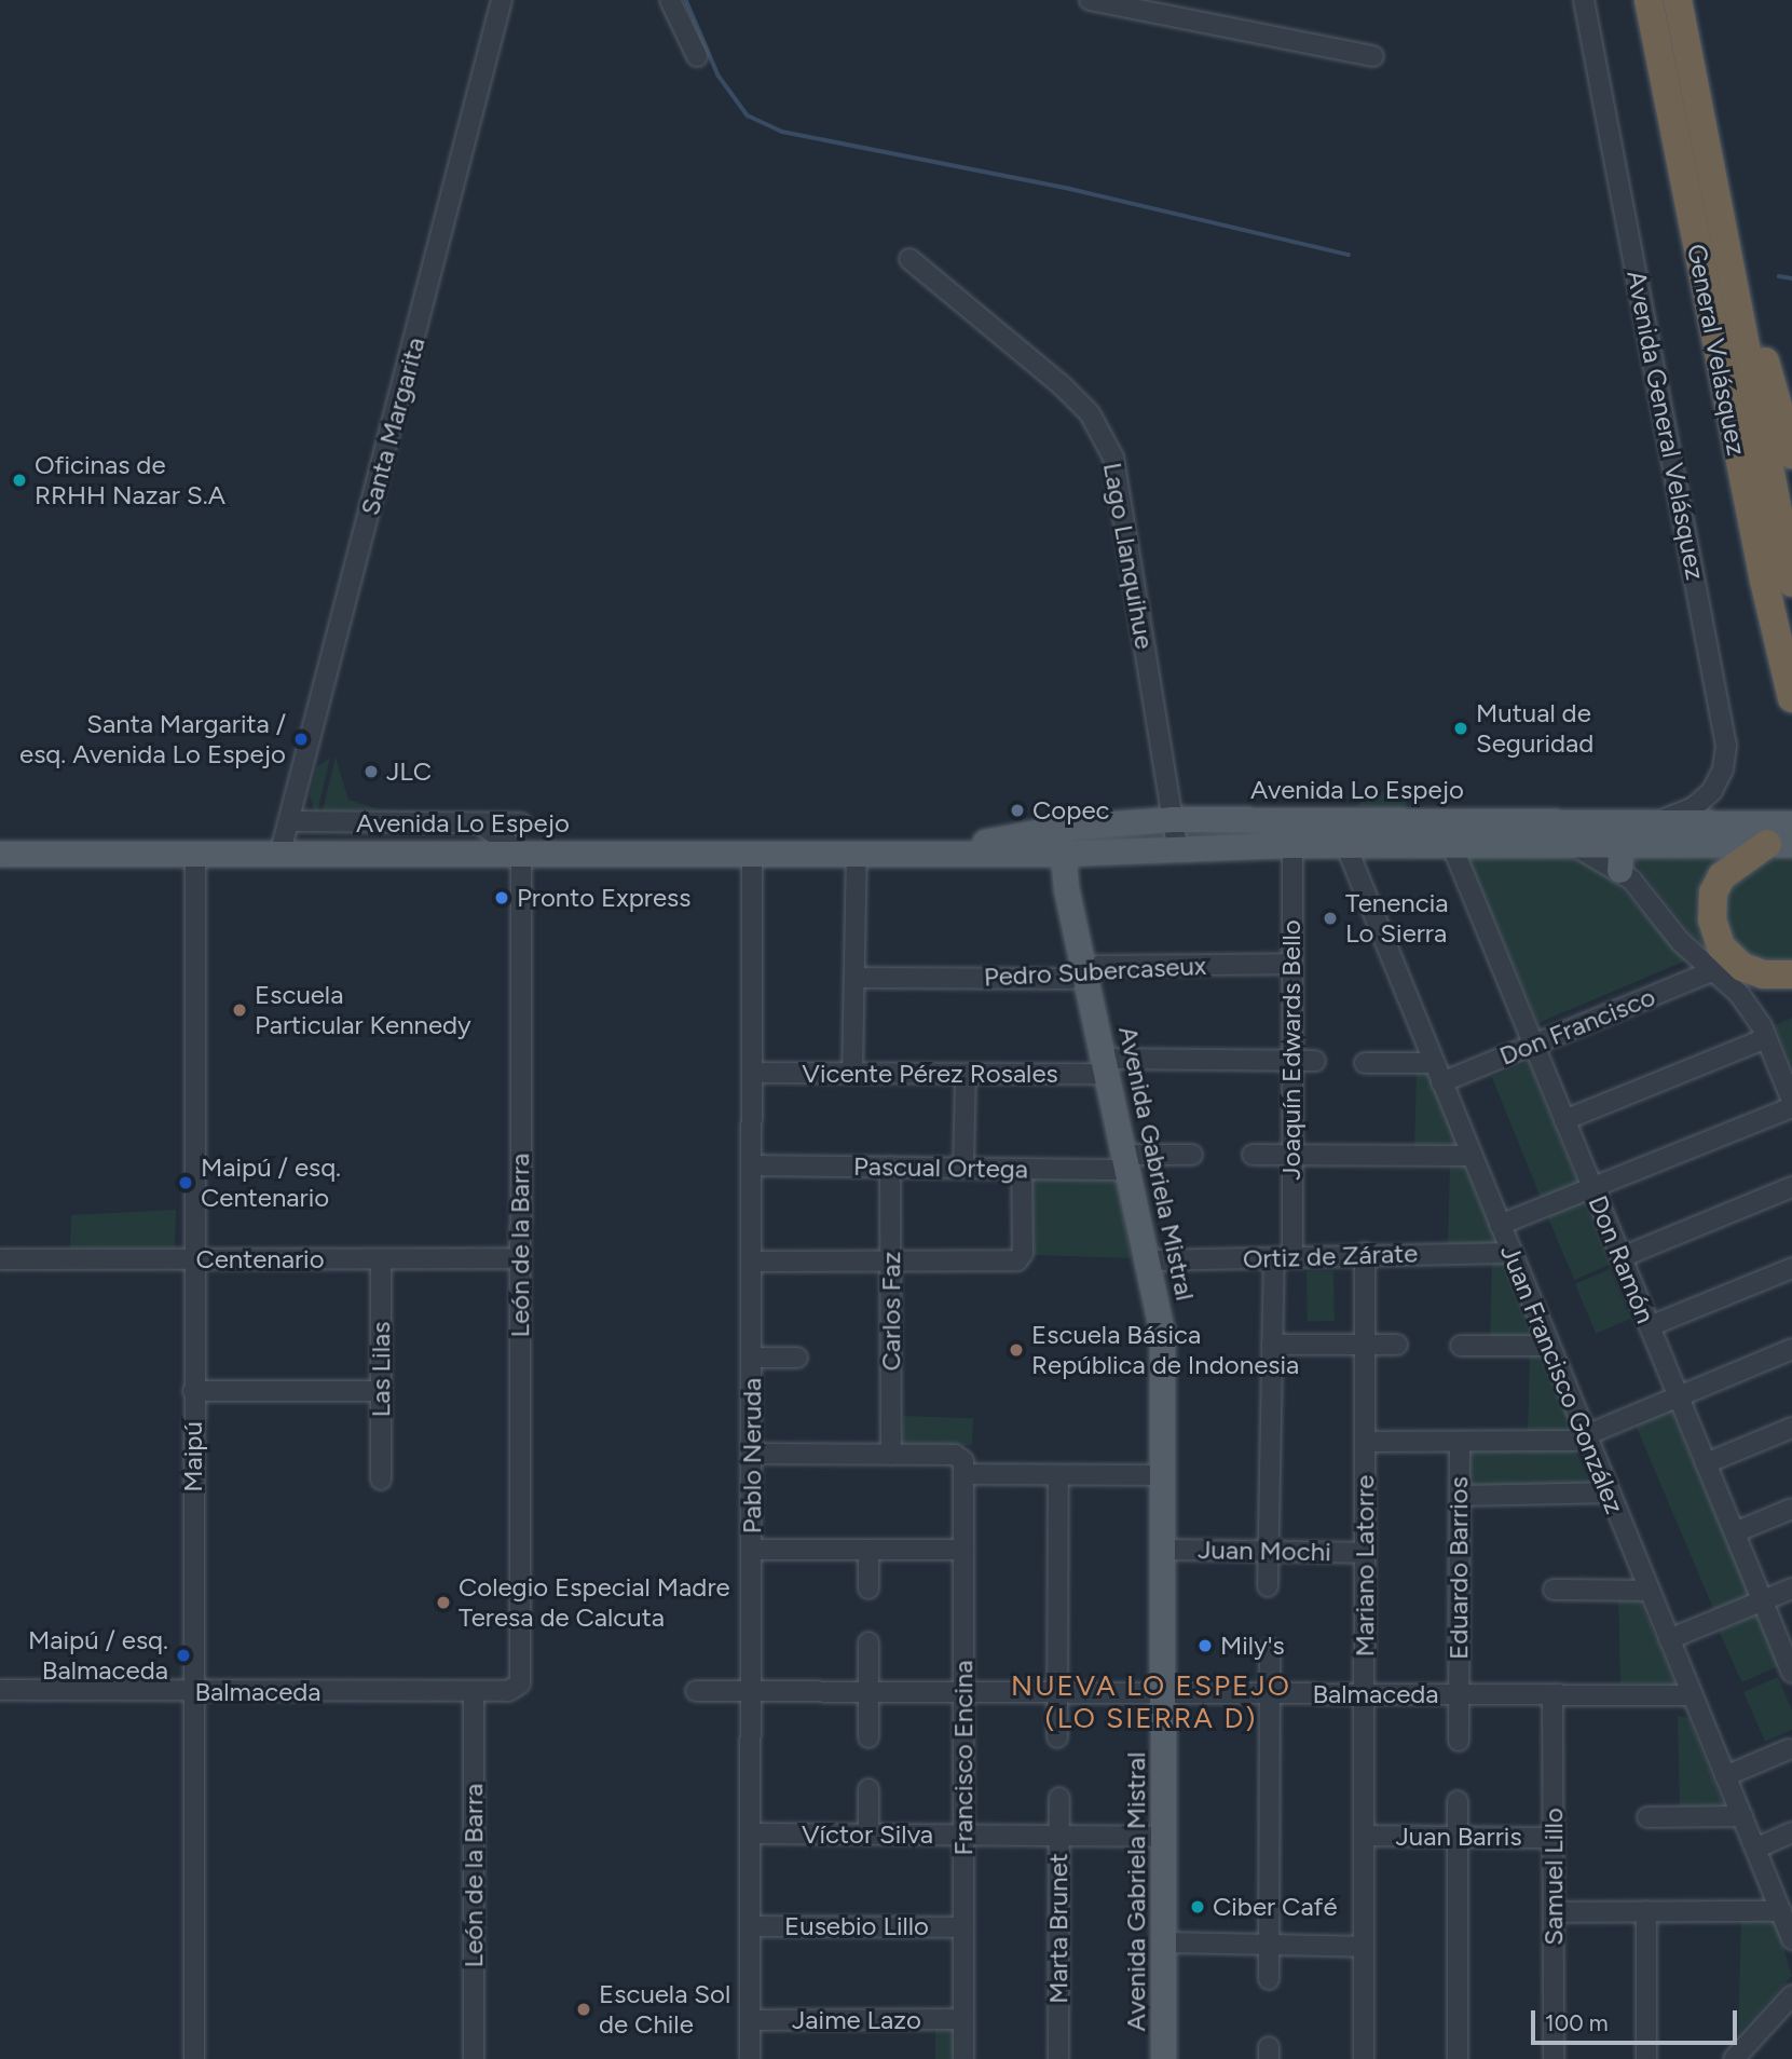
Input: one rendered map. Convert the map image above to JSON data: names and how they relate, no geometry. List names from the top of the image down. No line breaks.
{"streets":{"highway":["General Velásquez"],"main road":["Avenida Lo Espejo","Avenida Gabriela Mistral"],"street":["Avenida General Velásquez","Santa Margarita","Lago Llanquihue","Pedro Subercaseux","Don Francisco","Joaquín Edwards Bello","Vicente Pérez Rosales","Pascual Ortega","León de la Barra","Ortiz de Zárate","Centenario","Don Ramón","Carlos Faz","Las Lilas","Juan Francisco González","Pablo Neruda","Maipú","Juan Mochi","Mariano Latorre","Eduardo Barrios","Balmaceda","Francisco Encina","Víctor Silva","Juan Barris","Samuel Lillo","Eusebio Lillo","Marta Brunet","Jaime Lazo"]},"crossings":[["Avenida General Velásquez","Avenida Lo Espejo"],["Santa Margarita","Avenida Lo Espejo"],["Lago Llanquihue","Avenida Lo Espejo"],["Avenida Lo Espejo","Joaquín Edwards Bello"],["Avenida Lo Espejo","Avenida Gabriela Mistral"],["Avenida Lo Espejo","León de la Barra"],["Avenida Lo Espejo","Don Ramón"],["Avenida Lo Espejo","Juan Francisco González"],["Avenida Lo Espejo","Pablo Neruda"],["Avenida Lo Espejo","Maipú"],["Pedro Subercaseux","Joaquín Edwards Bello"],["Pedro Subercaseux","Avenida Gabriela Mistral"],["Don Francisco","Don Ramón"],["Don Francisco","Juan Francisco González"],["Joaquín Edwards Bello","Vicente Pérez Rosales"],["Joaquín Edwards Bello","Ortiz de Zárate"],["Joaquín Edwards Bello","Juan Mochi"],["Vicente Pérez Rosales","Avenida Gabriela Mistral"],["Vicente Pérez Rosales","Pablo Neruda"],["Avenida Gabriela Mistral","Pascual Ortega"],["Avenida Gabriela Mistral","Ortiz de Zárate"],["Avenida Gabriela Mistral","Juan Mochi"],["Avenida Gabriela Mistral","Balmaceda"],["Avenida Gabriela Mistral","Víctor Silva"],["Pascual Ortega","Carlos Faz"],["Pascual Ortega","Pablo Neruda"],["León de la Barra","Centenario"],["León de la Barra","Balmaceda"],["Ortiz de Zárate","Juan Francisco González"],["Ortiz de Zárate","Mariano Latorre"],["Centenario","Las Lilas"],["Centenario","Maipú"],["Juan Francisco González","Balmaceda"],["Pablo Neruda","Balmaceda"],["Pablo Neruda","Víctor Silva"],["Pablo Neruda","Eusebio Lillo"],["Pablo Neruda","Jaime Lazo"],["Maipú","Balmaceda"],["Juan Mochi","Mariano Latorre"],["Mariano Latorre","Balmaceda"],["Mariano Latorre","Juan Barris"],["Eduardo Barrios","Balmaceda"],["Balmaceda","Francisco Encina"],["Balmaceda","Samuel Lillo"],["Francisco Encina","Víctor Silva"],["Francisco Encina","Eusebio Lillo"],["Francisco Encina","Jaime Lazo"],["Víctor Silva","Marta Brunet"],["Juan Barris","Samuel Lillo"]],"districts":["NUEVA LO ESPEJO (LO SIERRA D)"],"places":["Oficinas de RRHH Nazar S.A","Mutual de Seguridad","Santa Margarita / esq. Avenida Lo Espejo","JLC","Copec","Pronto Express","Tenencia Lo Sierra","Escuela Particular Kennedy","Maipú / esq. Centenario","Escuela Básica República de Indonesia","Colegio Especial Madre Teresa de Calcuta","Mily's","Maipú / esq. Balmaceda","Ciber Café","Escuela Sol de Chile"],"scale_bar":"100 m"}
